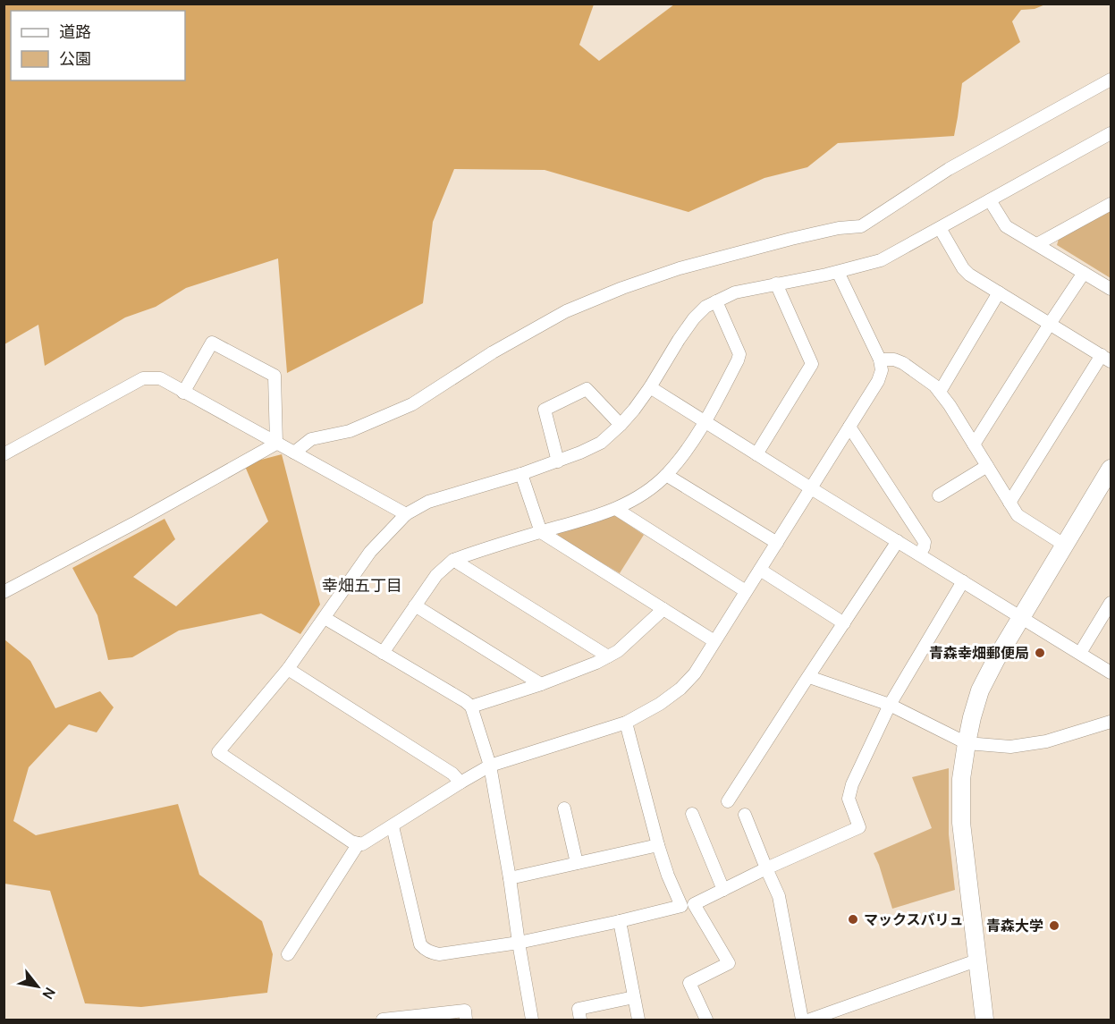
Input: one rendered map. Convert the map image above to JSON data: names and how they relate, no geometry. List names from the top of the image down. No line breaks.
{"districts":["幸畑五丁目"],"places":["青森幸畑郵便局","マックスバリュ","青森大学"],"legend":["道路","公園"],"north":"bottom right"}
